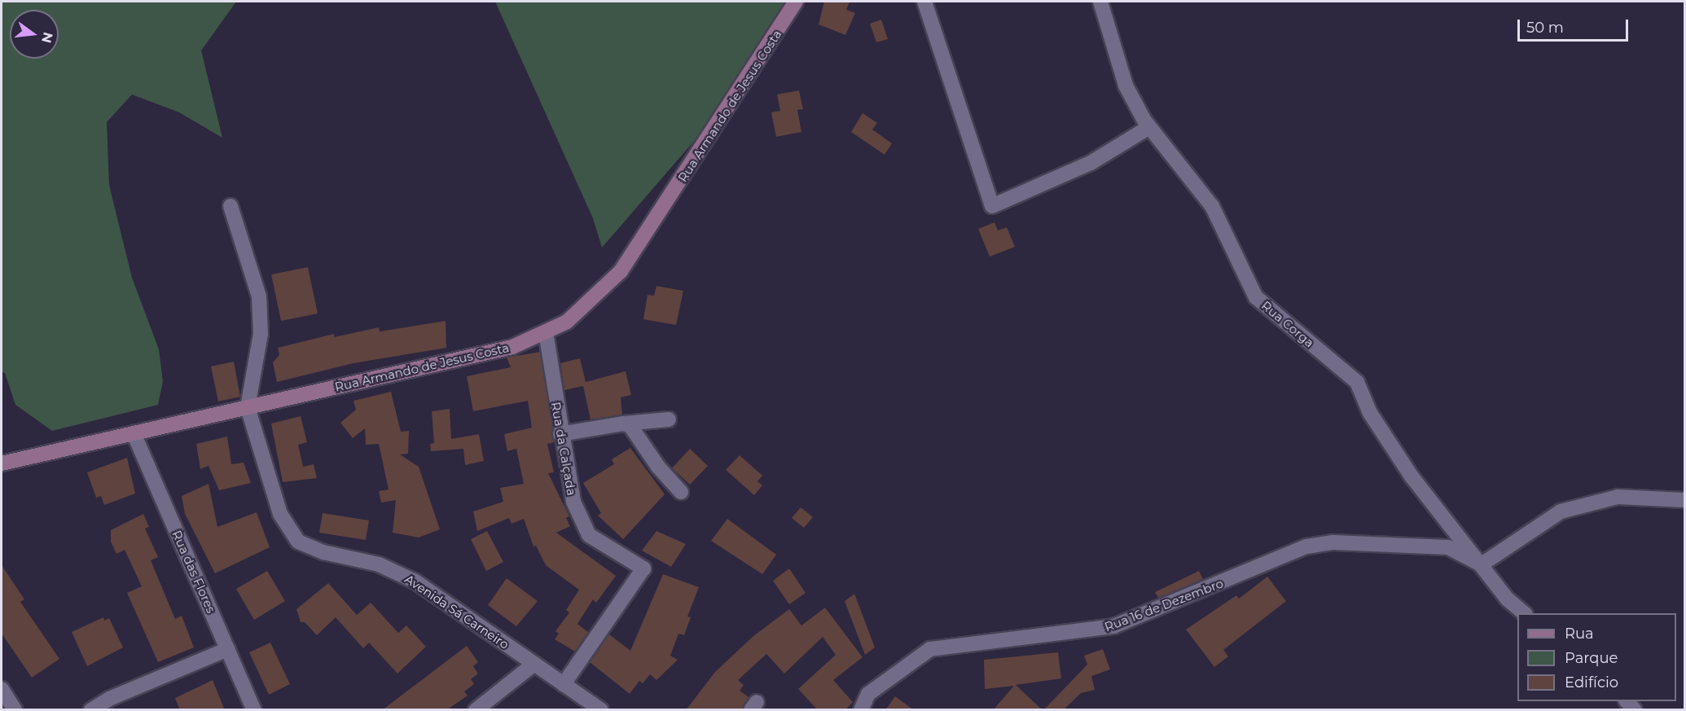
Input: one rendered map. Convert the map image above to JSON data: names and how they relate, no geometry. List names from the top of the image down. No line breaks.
{"streets":{"street":["Rua Armando de Jesus Costa","Rua Corga","Rua da Calçada","Rua das Flores","Rua 16 de Dezembro","Avenida Sá Carneiro"]},"crossings":[["Rua Armando de Jesus Costa","Rua da Calçada"],["Rua Armando de Jesus Costa","Rua das Flores"],["Rua Armando de Jesus Costa","Avenida Sá Carneiro"],["Rua Corga","Rua 16 de Dezembro"],["Rua da Calçada","Avenida Sá Carneiro"]],"legend":["Rua","Parque","Edifício"],"scale_bar":"50 m","north":"right"}
